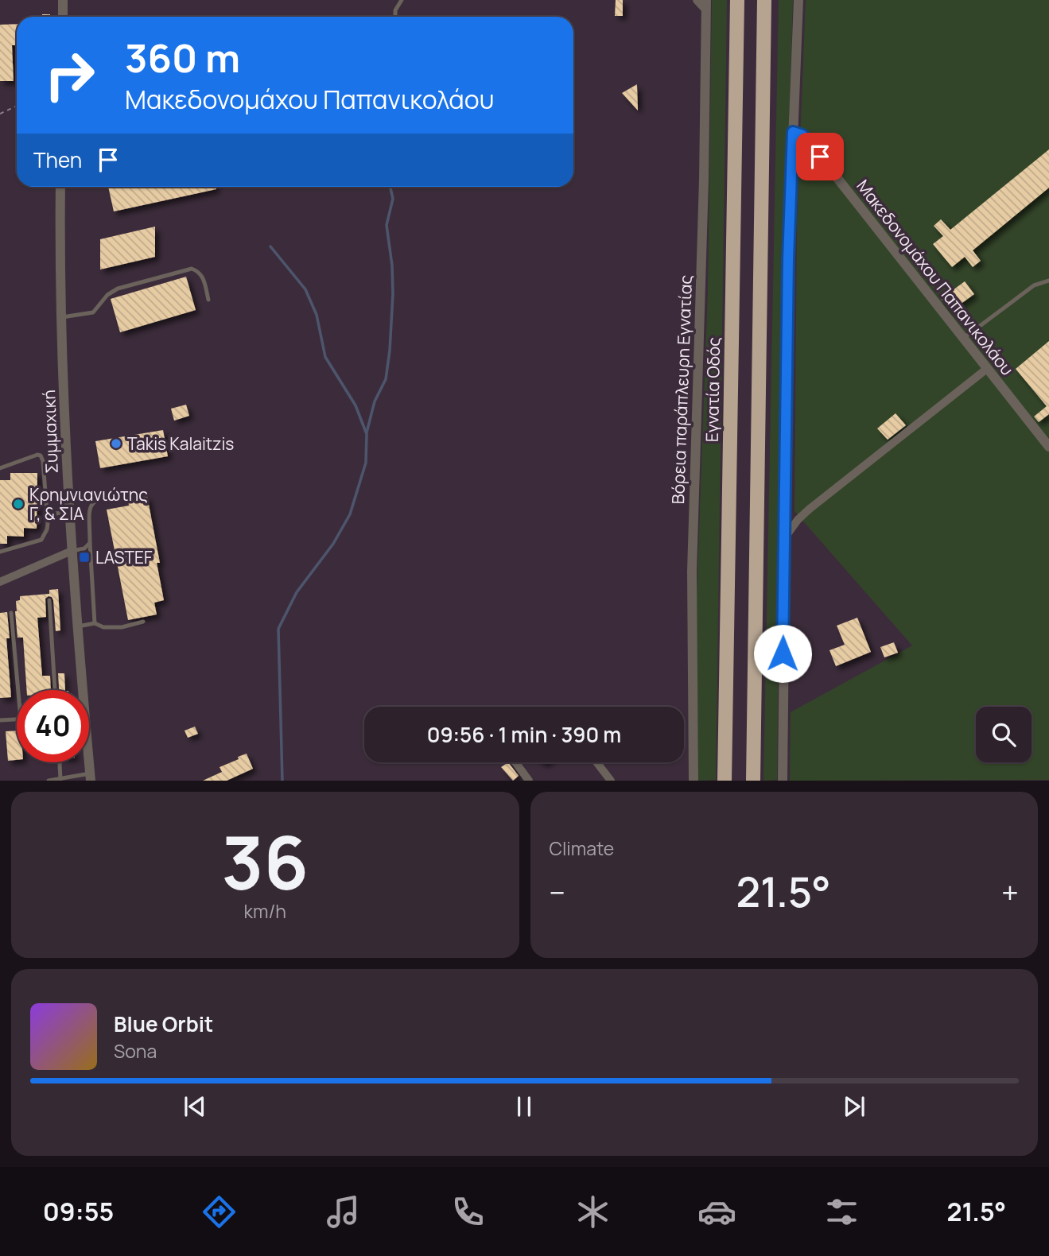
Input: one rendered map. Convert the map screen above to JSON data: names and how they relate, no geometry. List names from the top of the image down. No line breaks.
{"streets":{"highway":["Εγνατία Οδός"],"street":["Μακεδονομάχου Παπανικολάου","Βόρεια παράπλευρη Εγνατίας","Συμμαχική"]},"places":{"other":["Takis Kalaitzis","Κρημνιανιώτης Γ, & ΣΙΑ"],"transit":["LASTEF"]},"page":{"turn":["360 m","Μακεδονομάχου Παπανικολάου"],"then":"Then","limit":"40","trip":"09:56 · 1 min · 390 m","tile":[["36","km/h"],"Climate"],"heat":["−","21.5°","+"],"song":["Blue Orbit","Sona"],"tabs":["09:55","21.5°"]}}
